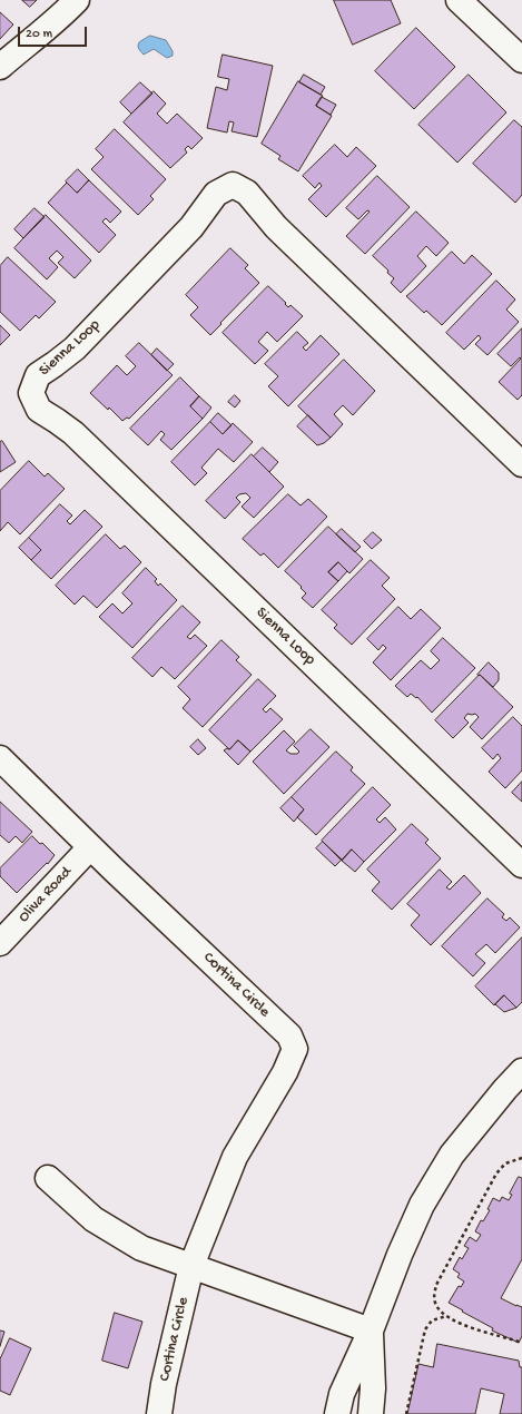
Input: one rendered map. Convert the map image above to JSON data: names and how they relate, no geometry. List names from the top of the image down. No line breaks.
{"streets":{"street":["Sienna Loop","Oliva Road","Cortina Circle"]},"crossings":[["Oliva Road","Cortina Circle"]],"scale_bar":"20 m"}
